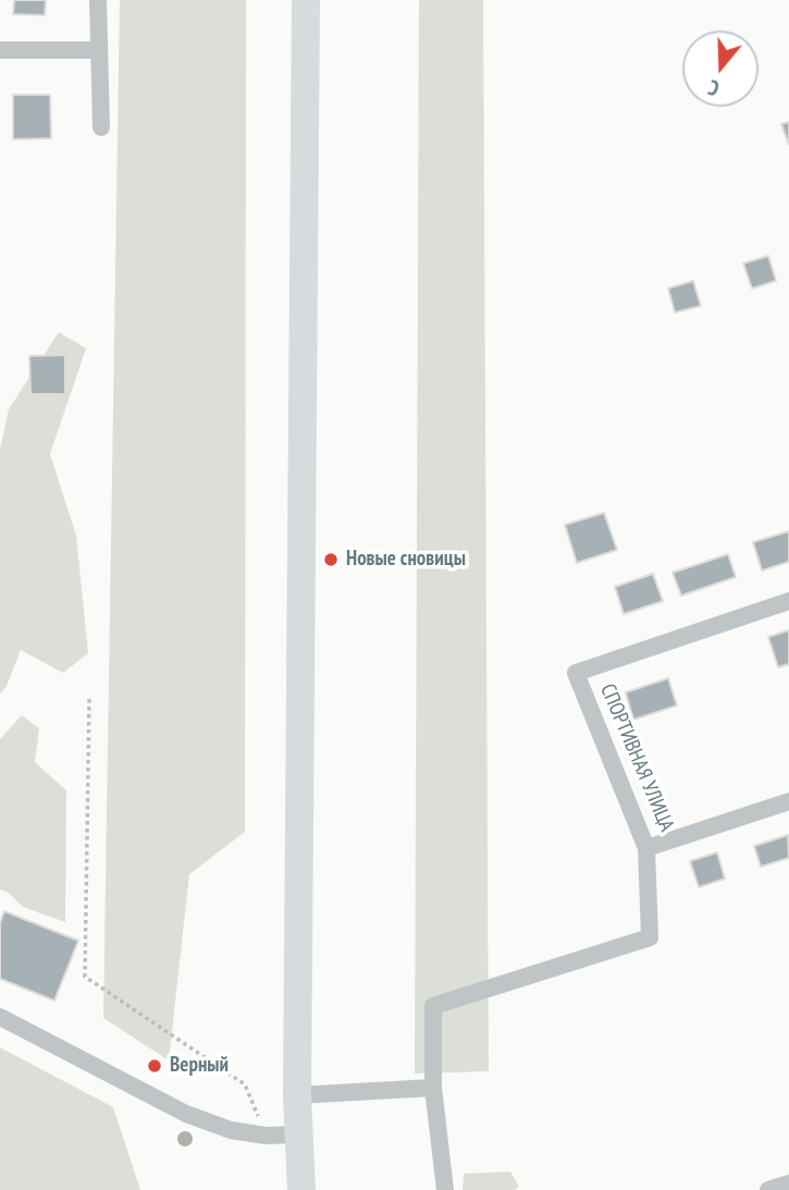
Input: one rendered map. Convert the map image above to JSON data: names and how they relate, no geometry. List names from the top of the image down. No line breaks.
{"streets":{"street":["СПОРТИВНАЯ УЛИЦА"]},"places":["Новые сновицы","Верный"],"north":"bottom"}
